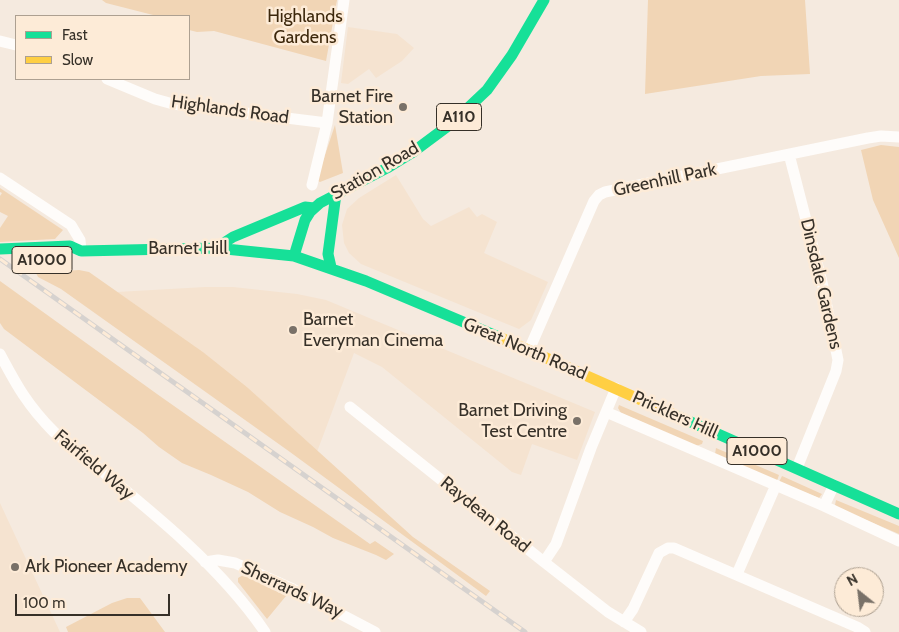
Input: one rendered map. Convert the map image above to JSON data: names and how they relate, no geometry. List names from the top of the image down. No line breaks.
{"streets":{"main road":["A110","Station Road","Barnet Hill","A1000","Great North Road","Pricklers Hill"],"street":["Highlands Road","Greenhill Park","Dinsdale Gardens","Fairfield Way","Raydean Road","Sherrards Way"]},"crossings":[["A110","Station Road"],["A110","Barnet Hill"],["Station Road","Barnet Hill"],["Station Road","Great North Road"],["Greenhill Park","Dinsdale Gardens"],["Greenhill Park","Great North Road"],["Barnet Hill","A1000"],["Barnet Hill","Great North Road"],["Dinsdale Gardens","Pricklers Hill"],["Great North Road","Pricklers Hill"],["Great North Road","Raydean Road"],["Pricklers Hill","Raydean Road"],["Fairfield Way","Sherrards Way"]],"parks":["Highlands Gardens"],"places":["Barnet Fire Station","Barnet Everyman Cinema","Barnet Driving Test Centre","Ark Pioneer Academy"],"legend":["Fast","Slow"],"scale_bar":"100 m","north":"top left"}
